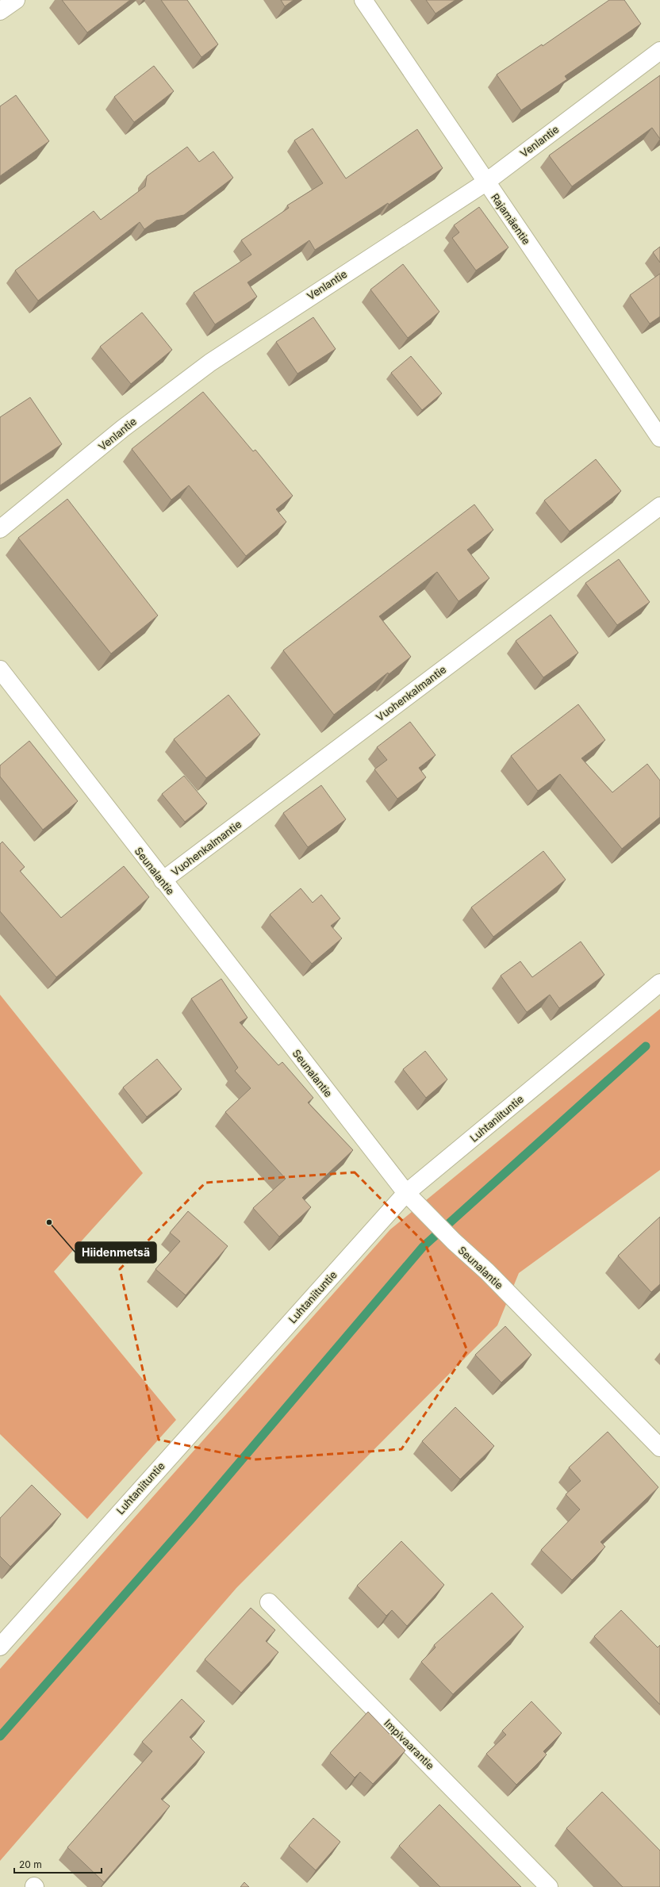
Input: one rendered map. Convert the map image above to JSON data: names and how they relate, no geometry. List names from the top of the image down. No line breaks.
{"streets":{"street":["Venlantie","Rajamäentie","Vuohenkalmantie","Seunalantie","Luhtaniituntie","Impivaarantie"]},"crossings":[["Venlantie","Rajamäentie"],["Vuohenkalmantie","Seunalantie"],["Seunalantie","Luhtaniituntie"]],"places":["Hiidenmetsä"],"scale_bar":"20 m"}
